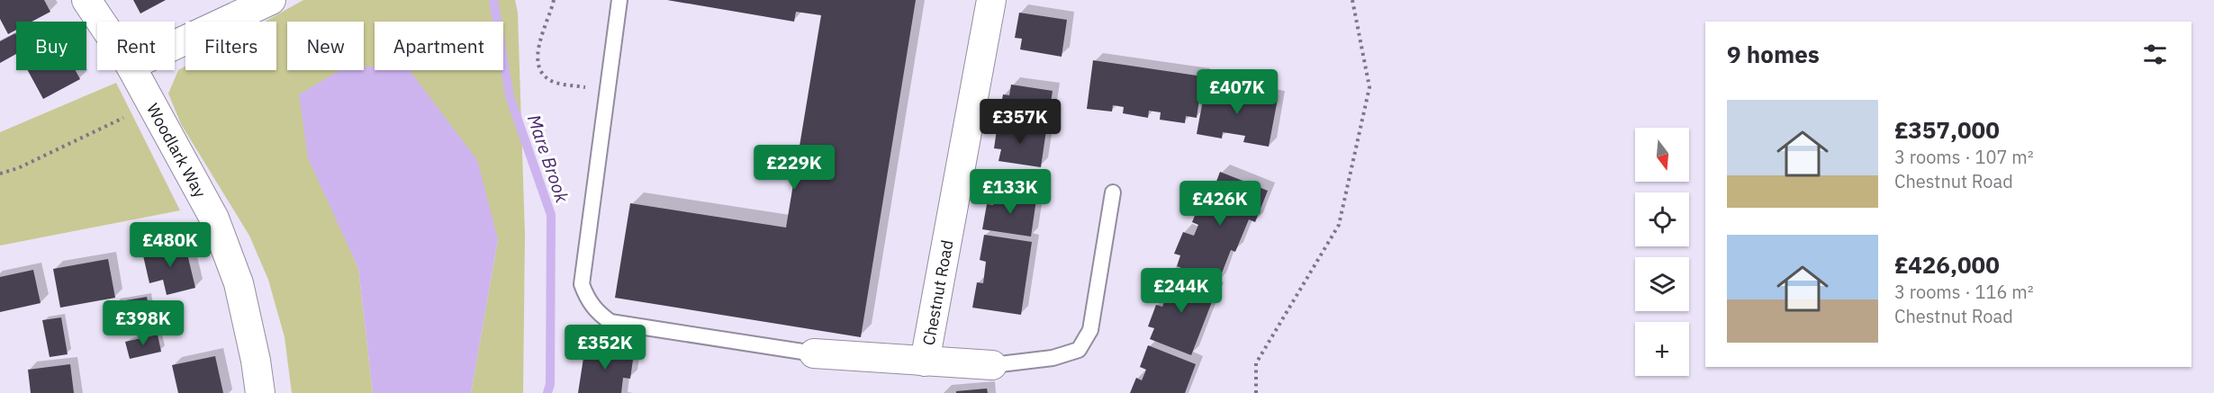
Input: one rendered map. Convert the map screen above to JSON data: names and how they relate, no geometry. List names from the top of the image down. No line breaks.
{"streets":{"street":["Woodlark Way","Chestnut Road"]},"water":["Mare Brook"],"north":"bottom","page":{"chip":["Buy","Rent","Filters","New","Apartment"],"heading":"9 homes","price":["£407K","£357K","£229K","£133K","£426K","£480K","£244K","£398K","£352K"],"list":[{"name":"£357,000","note":"3 rooms · 107 m² · Chestnut Road"},{"name":"£426,000","note":"3 rooms · 116 m² · Chestnut Road"}],"map_buttons":"+"}}
